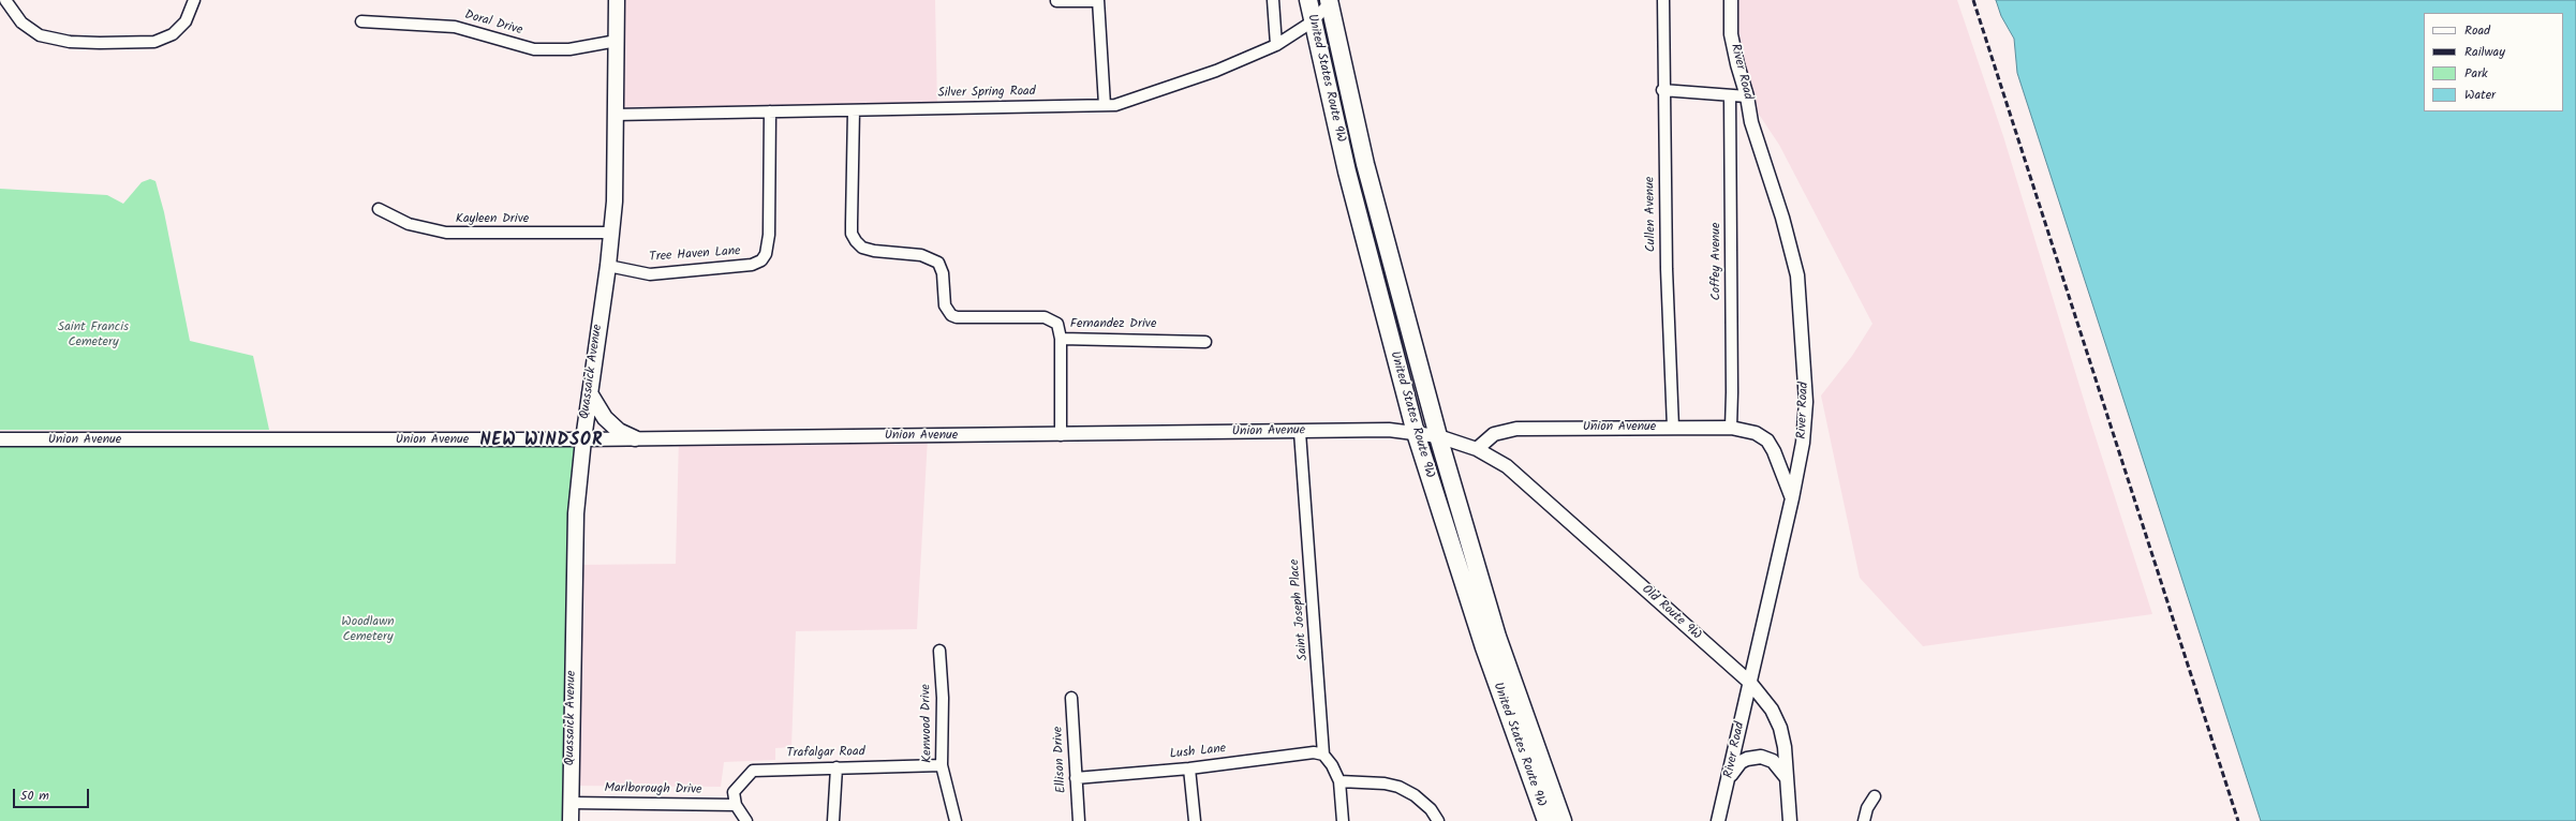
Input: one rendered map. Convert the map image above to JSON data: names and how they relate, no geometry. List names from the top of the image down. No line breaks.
{"streets":{"highway":["United States Route 9W"],"main road":["Quassaick Avenue"],"street":["Doral Drive","River Road","Silver Spring Road","Cullen Avenue","Kayleen Drive","Tree Haven Lane","Coffey Avenue","Fernandez Drive","Union Avenue","Saint Joseph Place","Old Route 9W","Kenwood Drive","Lush Lane","Trafalgar Road","Ellison Drive","Marlborough Drive"]},"crossings":[["Doral Drive","Quassaick Avenue"],["River Road","Union Avenue"],["River Road","Old Route 9W"],["United States Route 9W","Silver Spring Road"],["United States Route 9W","Union Avenue"],["Silver Spring Road","Tree Haven Lane"],["Silver Spring Road","Fernandez Drive"],["Silver Spring Road","Quassaick Avenue"],["Cullen Avenue","Union Avenue"],["Kayleen Drive","Quassaick Avenue"],["Tree Haven Lane","Quassaick Avenue"],["Coffey Avenue","Union Avenue"],["Quassaick Avenue","Union Avenue"],["Quassaick Avenue","Marlborough Drive"],["Union Avenue","Saint Joseph Place"],["Union Avenue","Old Route 9W"],["Saint Joseph Place","Lush Lane"],["Kenwood Drive","Trafalgar Road"],["Lush Lane","Ellison Drive"],["Trafalgar Road","Marlborough Drive"]],"districts":["NEW WINDSOR"],"parks":["Saint Francis Cemetery","Woodlawn Cemetery"],"legend":["Road","Railway","Park","Water"],"scale_bar":"50 m"}
